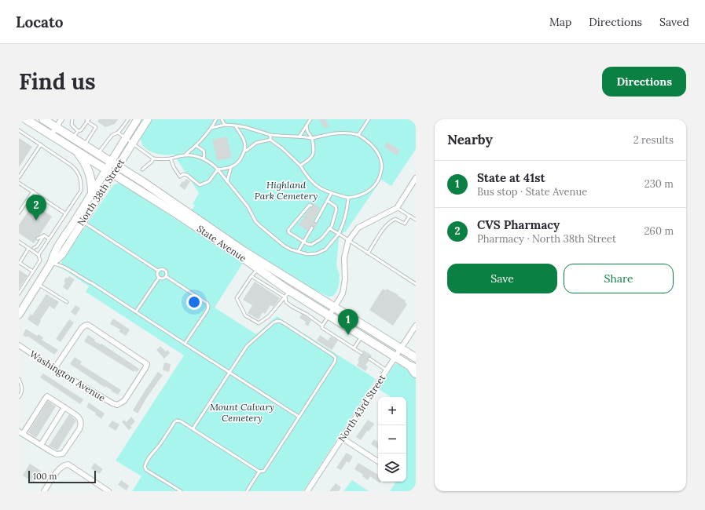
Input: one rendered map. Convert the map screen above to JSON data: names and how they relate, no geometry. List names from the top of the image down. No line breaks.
{"streets":{"main road":["North 38th Street","State Avenue"],"street":["Washington Avenue","North 43rd Street"]},"crossings":[["North 38th Street","State Avenue"],["State Avenue","North 43rd Street"]],"parks":["Highland Park Cemetery","Mount Calvary Cemetery"],"scale_bar":"100 m","page":{"header":"Locato","nav":["Map","Directions","Saved"],"buttons":["Directions",["Save","Share"]],"title":"Find us","heading":["Nearby","2 results"],"list":[{"mark":"1","name":"State at 41st","note":"Bus stop · State Avenue","value":"230 m"},{"mark":"2","name":"CVS Pharmacy","note":"Pharmacy · North 38th Street","value":"260 m"}],"pins":["2","1"],"map_buttons":["+","−"],"scale":"100 m"}}
